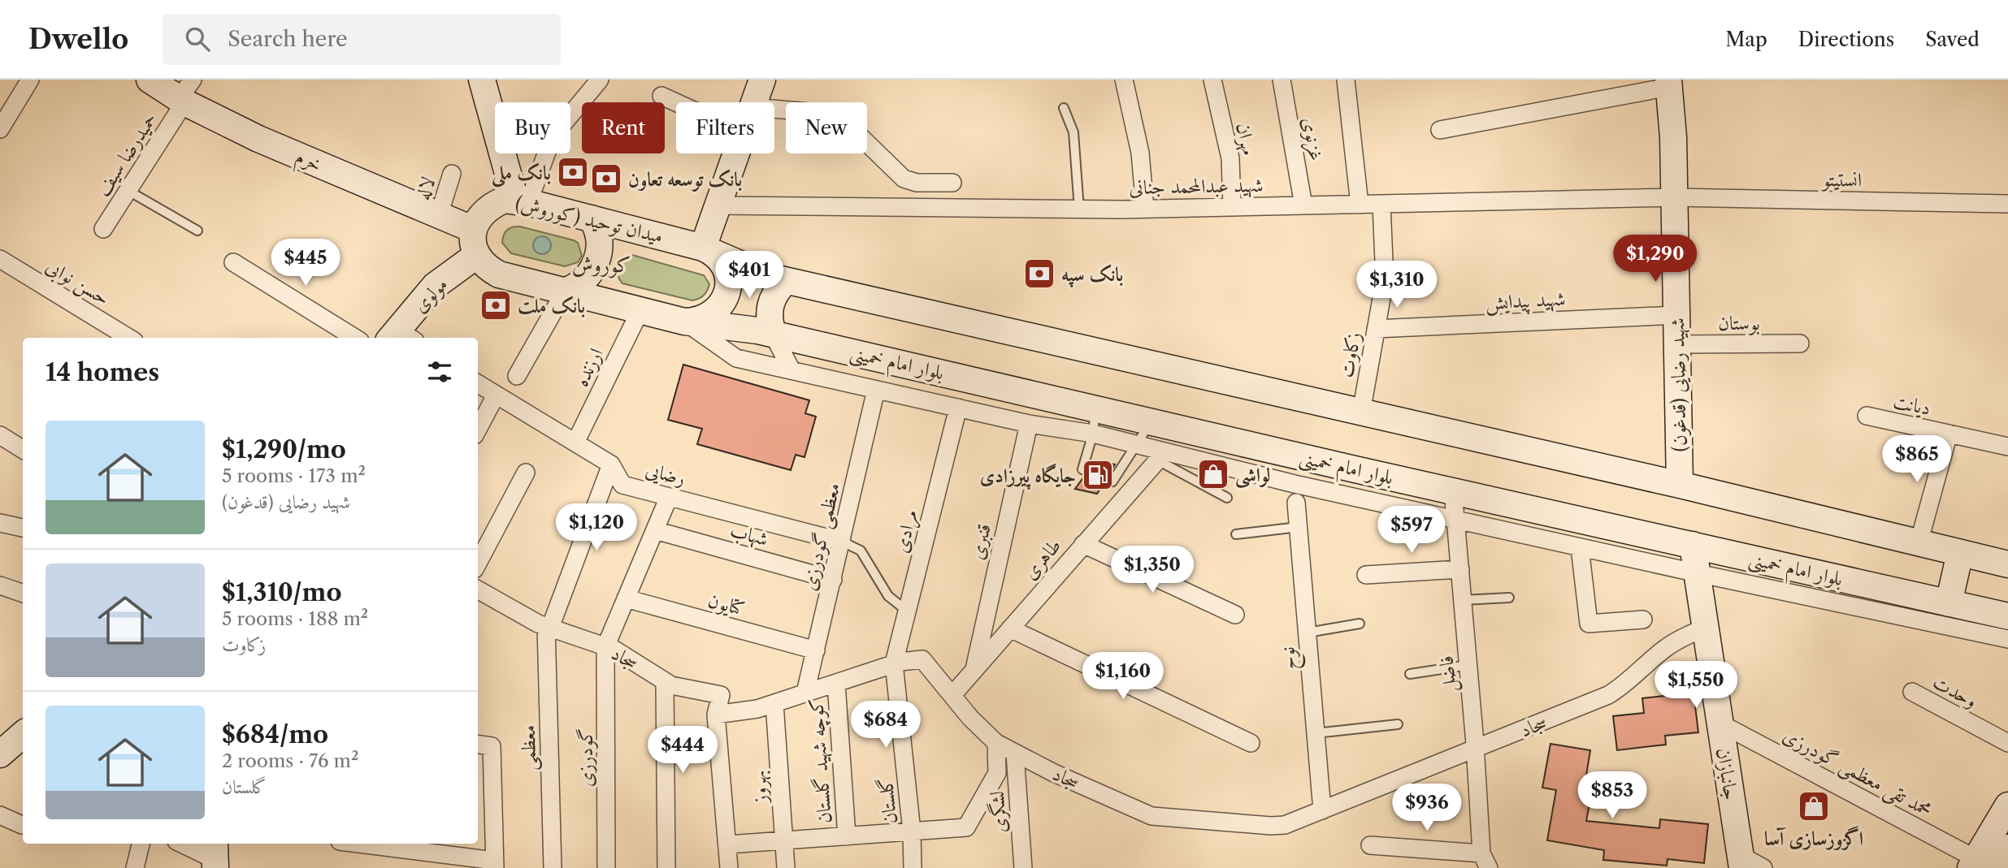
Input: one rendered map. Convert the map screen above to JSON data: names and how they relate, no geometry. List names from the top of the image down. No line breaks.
{"streets":{"main road":["خرم","میدان توحید (کوروش)","مولوی","بلوار امام خمینی","(قدغون) شهید رضایی","جانبازان"],"street":["مهران","غزنوی","حمیدرضا سیف","انستیتو","شهید عبدالمحمد جنانی","لاله","حسن نوابی","شهید پیدایش","بوستان","زکاوت","ارزنده","دیانت","رضایی","مرادی","شهاب","معظمی گودرزی","قنبری","طاهری","کتایون","سجاد","نوح","فاضل","وحدت","معظمی","گودرزی","کوچه شهید گلستان","محمد تقی معظمی گودرزی","بهروز","گلستان","لشگری"]},"crossings":[["مهران","شهید عبدالمحمد جنانی"],["غزنوی","شهید عبدالمحمد جنانی"],["حمیدرضا سیف","خرم"],["خرم","لاله"],["خرم","میدان توحید (کوروش)"],["خرم","مولوی"],["انستیتو","شهید عبدالمحمد جنانی"],["انستیتو","(قدغون) شهید رضایی"],["شهید عبدالمحمد جنانی","زکاوت"],["شهید عبدالمحمد جنانی","(قدغون) شهید رضایی"],["میدان توحید (کوروش)","مولوی"],["میدان توحید (کوروش)","بلوار امام خمینی"],["میدان توحید (کوروش)","ارزنده"],["شهید پیدایش","زکاوت"],["شهید پیدایش","(قدغون) شهید رضایی"],["بوستان","(قدغون) شهید رضایی"],["بلوار امام خمینی","ارزنده"],["بلوار امام خمینی","فاضل"],["بلوار امام خمینی","جانبازان"],["ارزنده","رضایی"],["رضایی","معظمی گودرزی"],["مرادی","سجاد"],["مرادی","گلستان"],["شهاب","معظمی گودرزی"],["معظمی گودرزی","کتایون"],["معظمی گودرزی","سجاد"],["قنبری","طاهری"],["طاهری","سجاد"],["سجاد","نوح"],["سجاد","فاضل"],["سجاد","معظمی"],["سجاد","گودرزی"],["سجاد","کوچه شهید گلستان"],["سجاد","جانبازان"],["سجاد","بهروز"],["سجاد","گلستان"],["سجاد","لشگری"],["محمد تقی معظمی گودرزی","جانبازان"]],"districts":["کوروش"],"places":{"bank":["بانک ملی","بانک توسعه تعاون","بانک سپه","بانک ملت"],"shop":["لواشی","اگزوزسازی آسا"],"fuel station":["جایگاه پیرزادی"]},"page":{"header":"Dwello","search":"Search here","nav":["Map","Directions","Saved"],"chip":["Buy","Rent","Filters","New"],"price":["$1,290","$445","$401","$1,310","$865","$1,120","$597","$1,350","$1,160","$1,550","$684","$444","$853","$936"],"heading":"14 homes","list":[{"name":"$1,290/mo","note":"5 rooms · 173 m² · (قدغون) شهید رضایی"},{"name":"$1,310/mo","note":"5 rooms · 188 m² · زکاوت"},{"name":"$684/mo","note":"2 rooms · 76 m² · گلستان"}]}}
